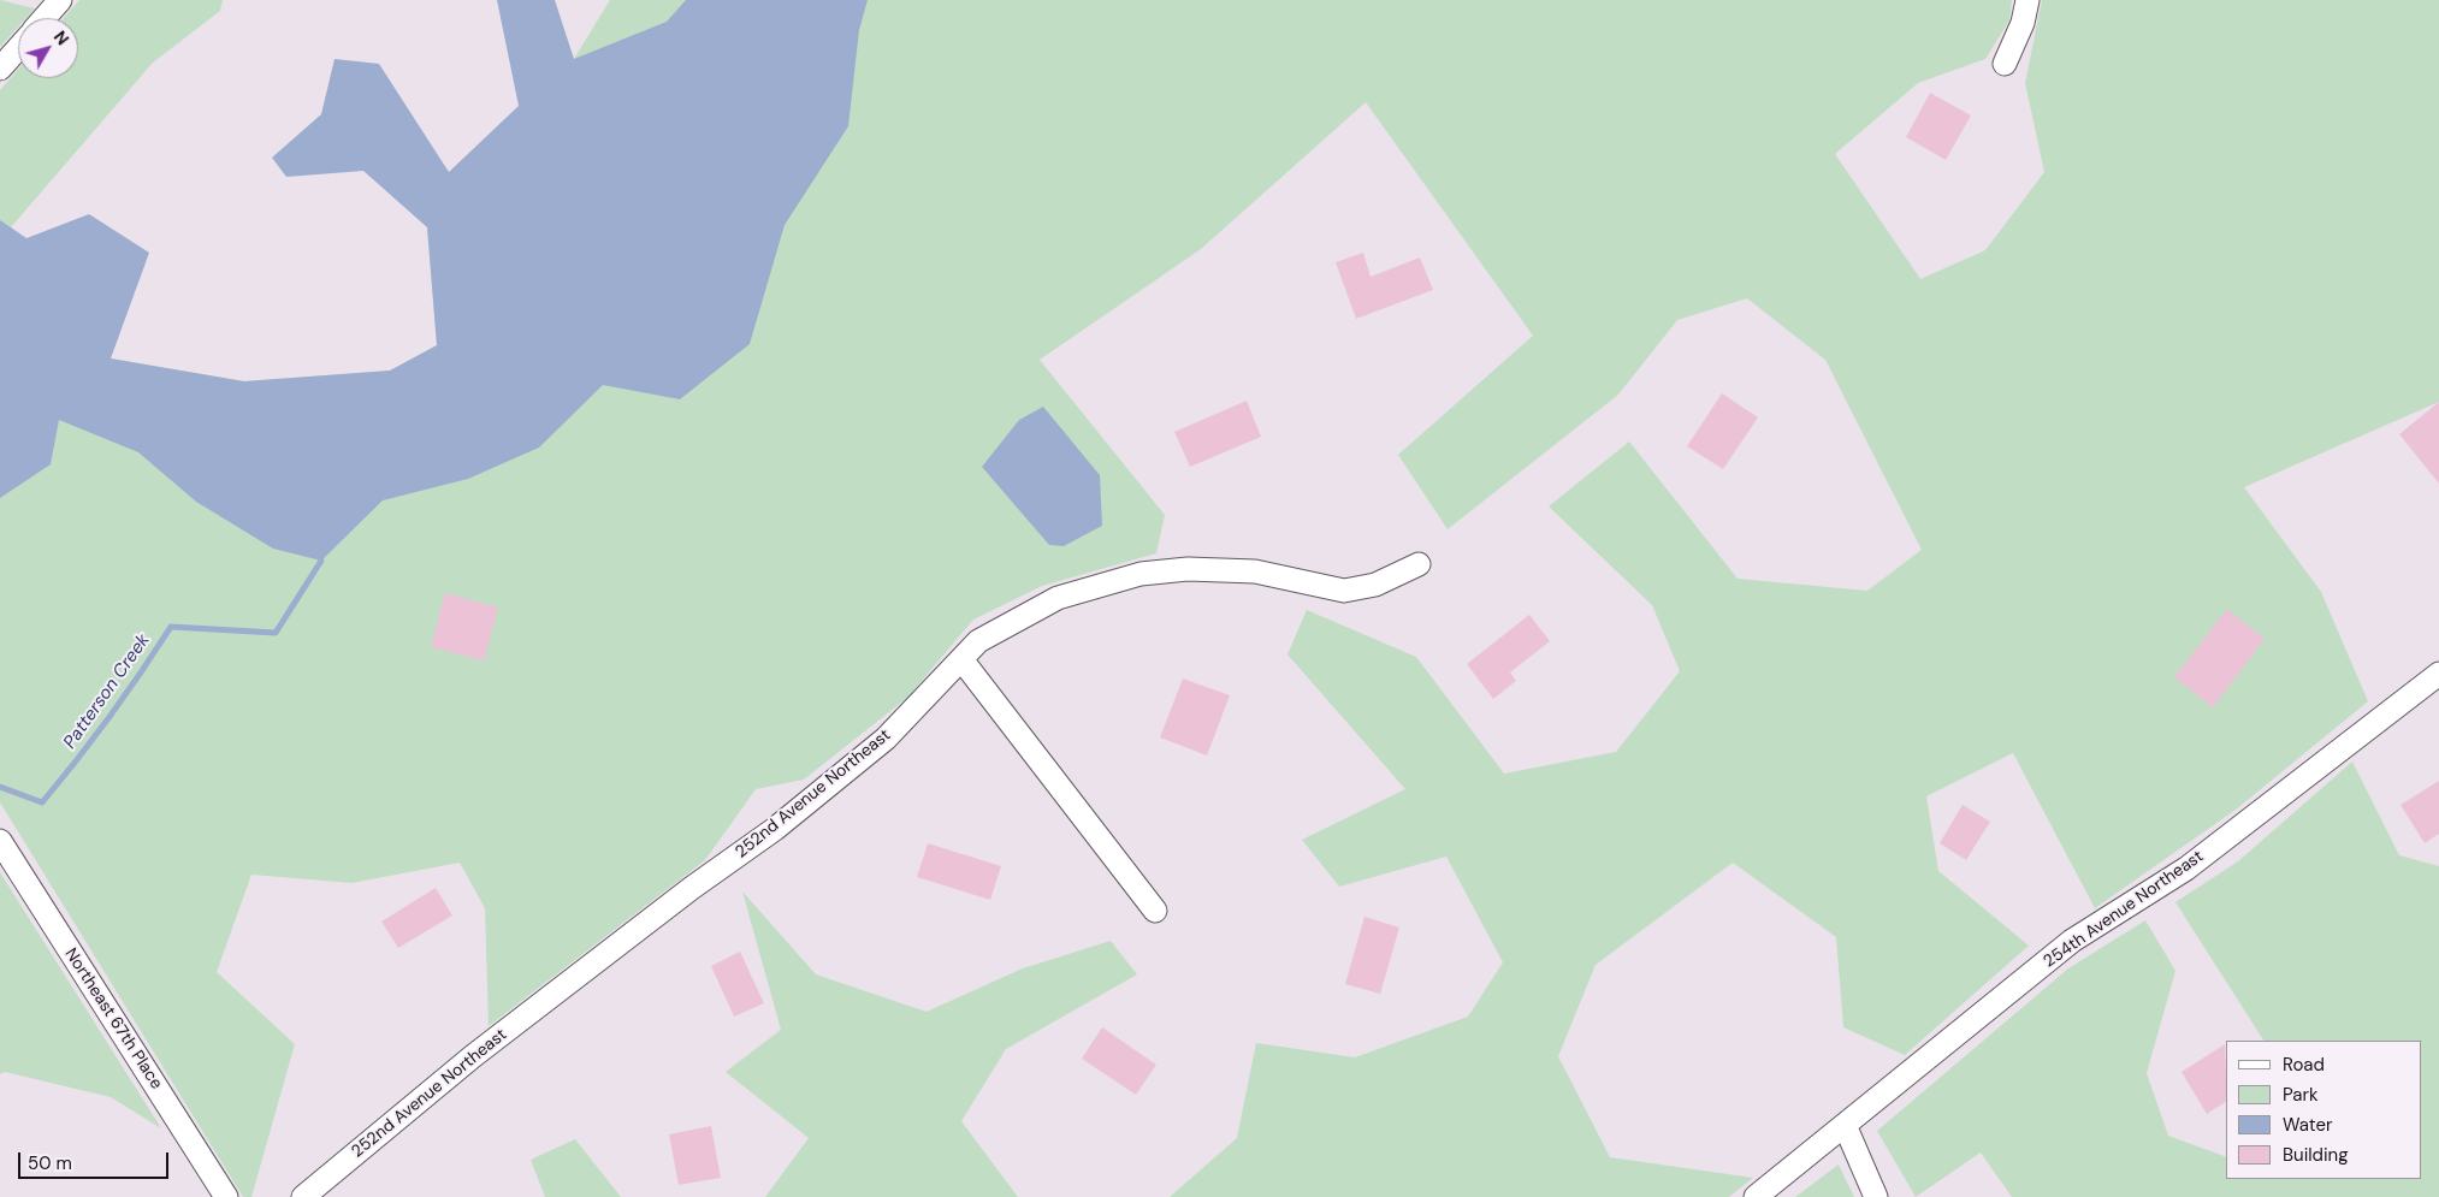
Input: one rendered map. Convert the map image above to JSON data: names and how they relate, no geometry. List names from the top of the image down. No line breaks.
{"streets":{"street":["252nd Avenue Northeast","254th Avenue Northeast","Northeast 67th Place"]},"water":["Patterson Creek"],"legend":["Road","Park","Water","Building"],"scale_bar":"50 m","north":"top right"}
